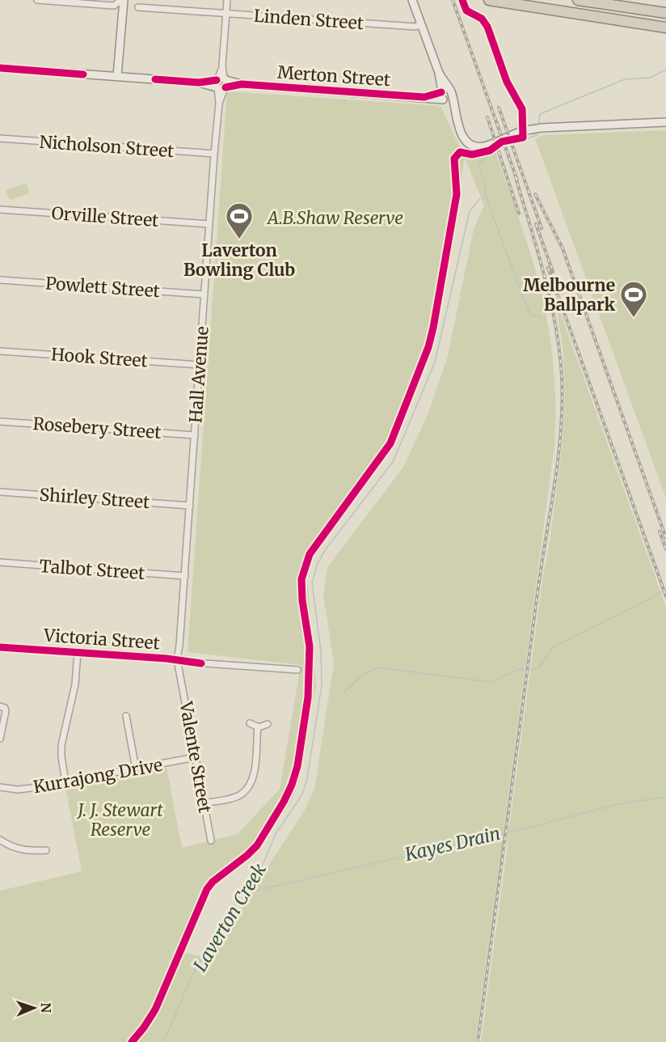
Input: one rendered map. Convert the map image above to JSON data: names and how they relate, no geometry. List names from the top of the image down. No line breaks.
{"streets":{"street":["Linden Street","Merton Street","Nicholson Street","Orville Street","Powlett Street","Hook Street","Hall Avenue","Rosebery Street","Shirley Street","Talbot Street","Victoria Street","Valente Street","Kurrajong Drive"]},"crossings":[["Linden Street","Hall Avenue"],["Merton Street","Hall Avenue"],["Nicholson Street","Hall Avenue"],["Orville Street","Hall Avenue"],["Powlett Street","Hall Avenue"],["Hook Street","Hall Avenue"],["Hall Avenue","Rosebery Street"],["Hall Avenue","Shirley Street"],["Hall Avenue","Talbot Street"],["Hall Avenue","Victoria Street"],["Hall Avenue","Valente Street"],["Victoria Street","Valente Street"],["Valente Street","Kurrajong Drive"]],"water":["Kayes Drain","Laverton Creek"],"parks":["A.B.Shaw Reserve","J. J. Stewart Reserve"],"places":{"sports":["Laverton Bowling Club","Melbourne Ballpark"]},"north":"right"}
